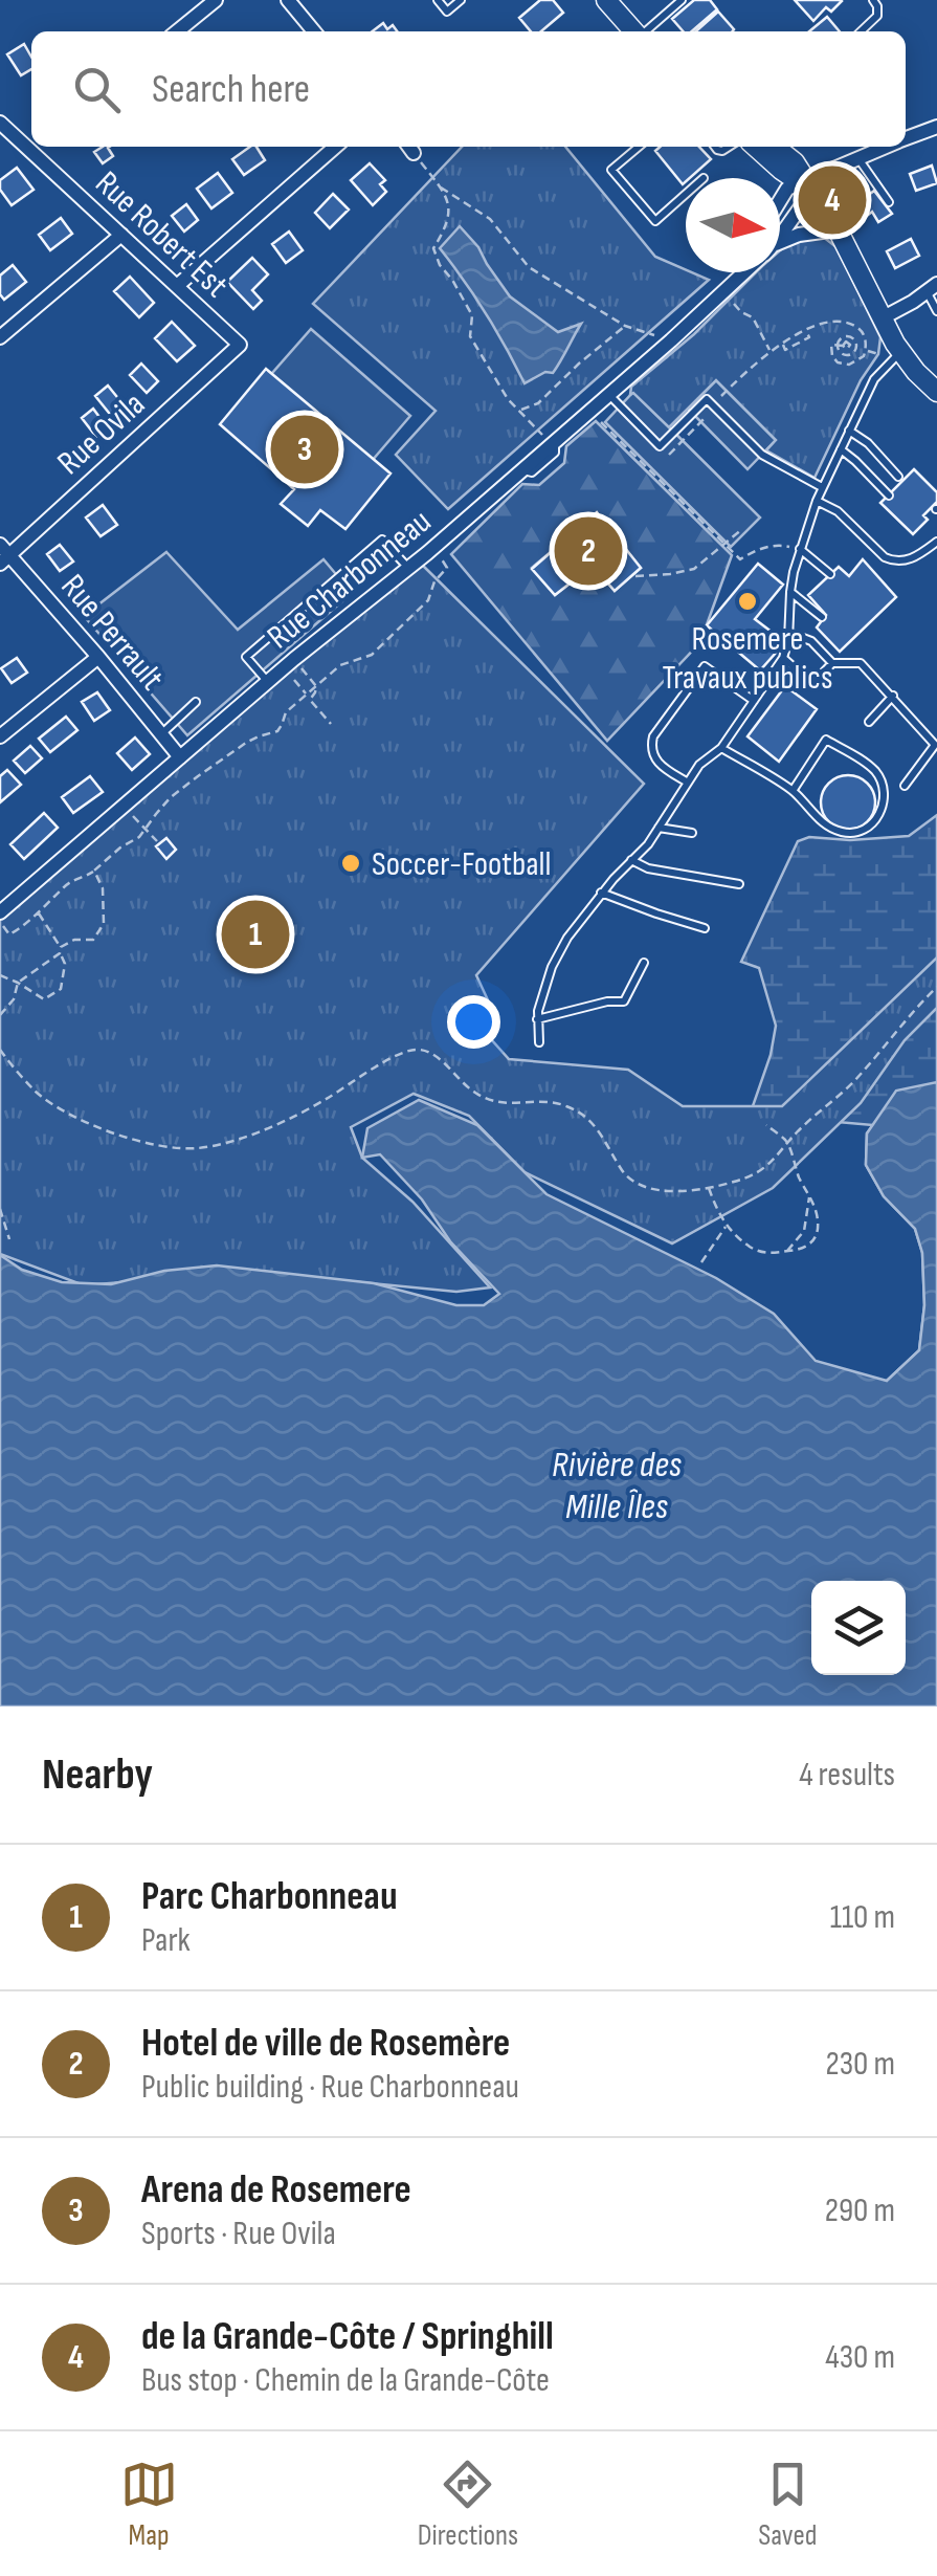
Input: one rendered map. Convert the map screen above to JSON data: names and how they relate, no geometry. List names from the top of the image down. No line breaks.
{"streets":{"street":["Rue Robert Est","Rue Ovila","Rue Charbonneau","Rue Perrault"]},"crossings":[["Rue Robert Est","Rue Ovila"],["Rue Ovila","Rue Perrault"],["Rue Charbonneau","Rue Perrault"]],"water":["Rivière des Mille Îles"],"places":["Rosemere Travaux publics","Soccer-Football"],"north":"right","page":{"search":"Search here","pins":["4","3","2","1"],"heading":["Nearby","4 results"],"list":[{"mark":"1","name":"Parc Charbonneau","note":"Park","value":"110 m"},{"mark":"2","name":"Hotel de ville de Rosemère","note":"Public building · Rue Charbonneau","value":"230 m"},{"mark":"3","name":"Arena de Rosemere","note":"Sports · Rue Ovila","value":"290 m"},{"mark":"4","name":"de la Grande-Côte / Springhill","note":"Bus stop · Chemin de la Grande-Côte","value":"430 m"}],"nav":["Map","Directions","Saved"]}}
